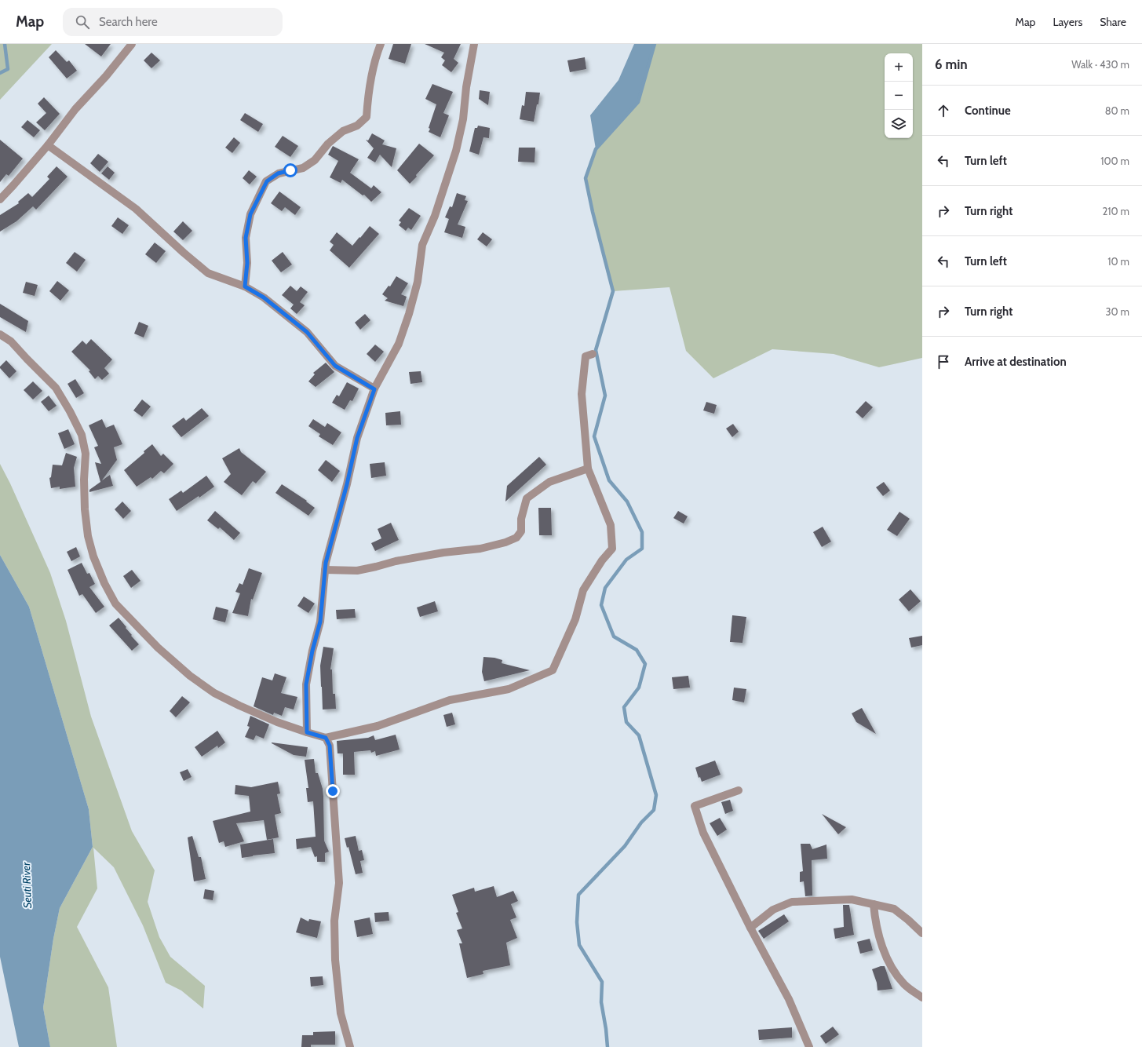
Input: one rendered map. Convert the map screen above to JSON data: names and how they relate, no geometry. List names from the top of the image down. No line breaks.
{"water":["Seuti River"],"page":{"header":"Map","search":"Search here","nav":["Map","Layers","Share"],"heading":["6 min","Walk · 430 m"],"map_buttons":["+","−"],"list":[["Continue","80 m"],["Turn left","100 m"],["Turn right","210 m"],["Turn left","10 m"],["Turn right","30 m"],"Arrive at destination"]}}
